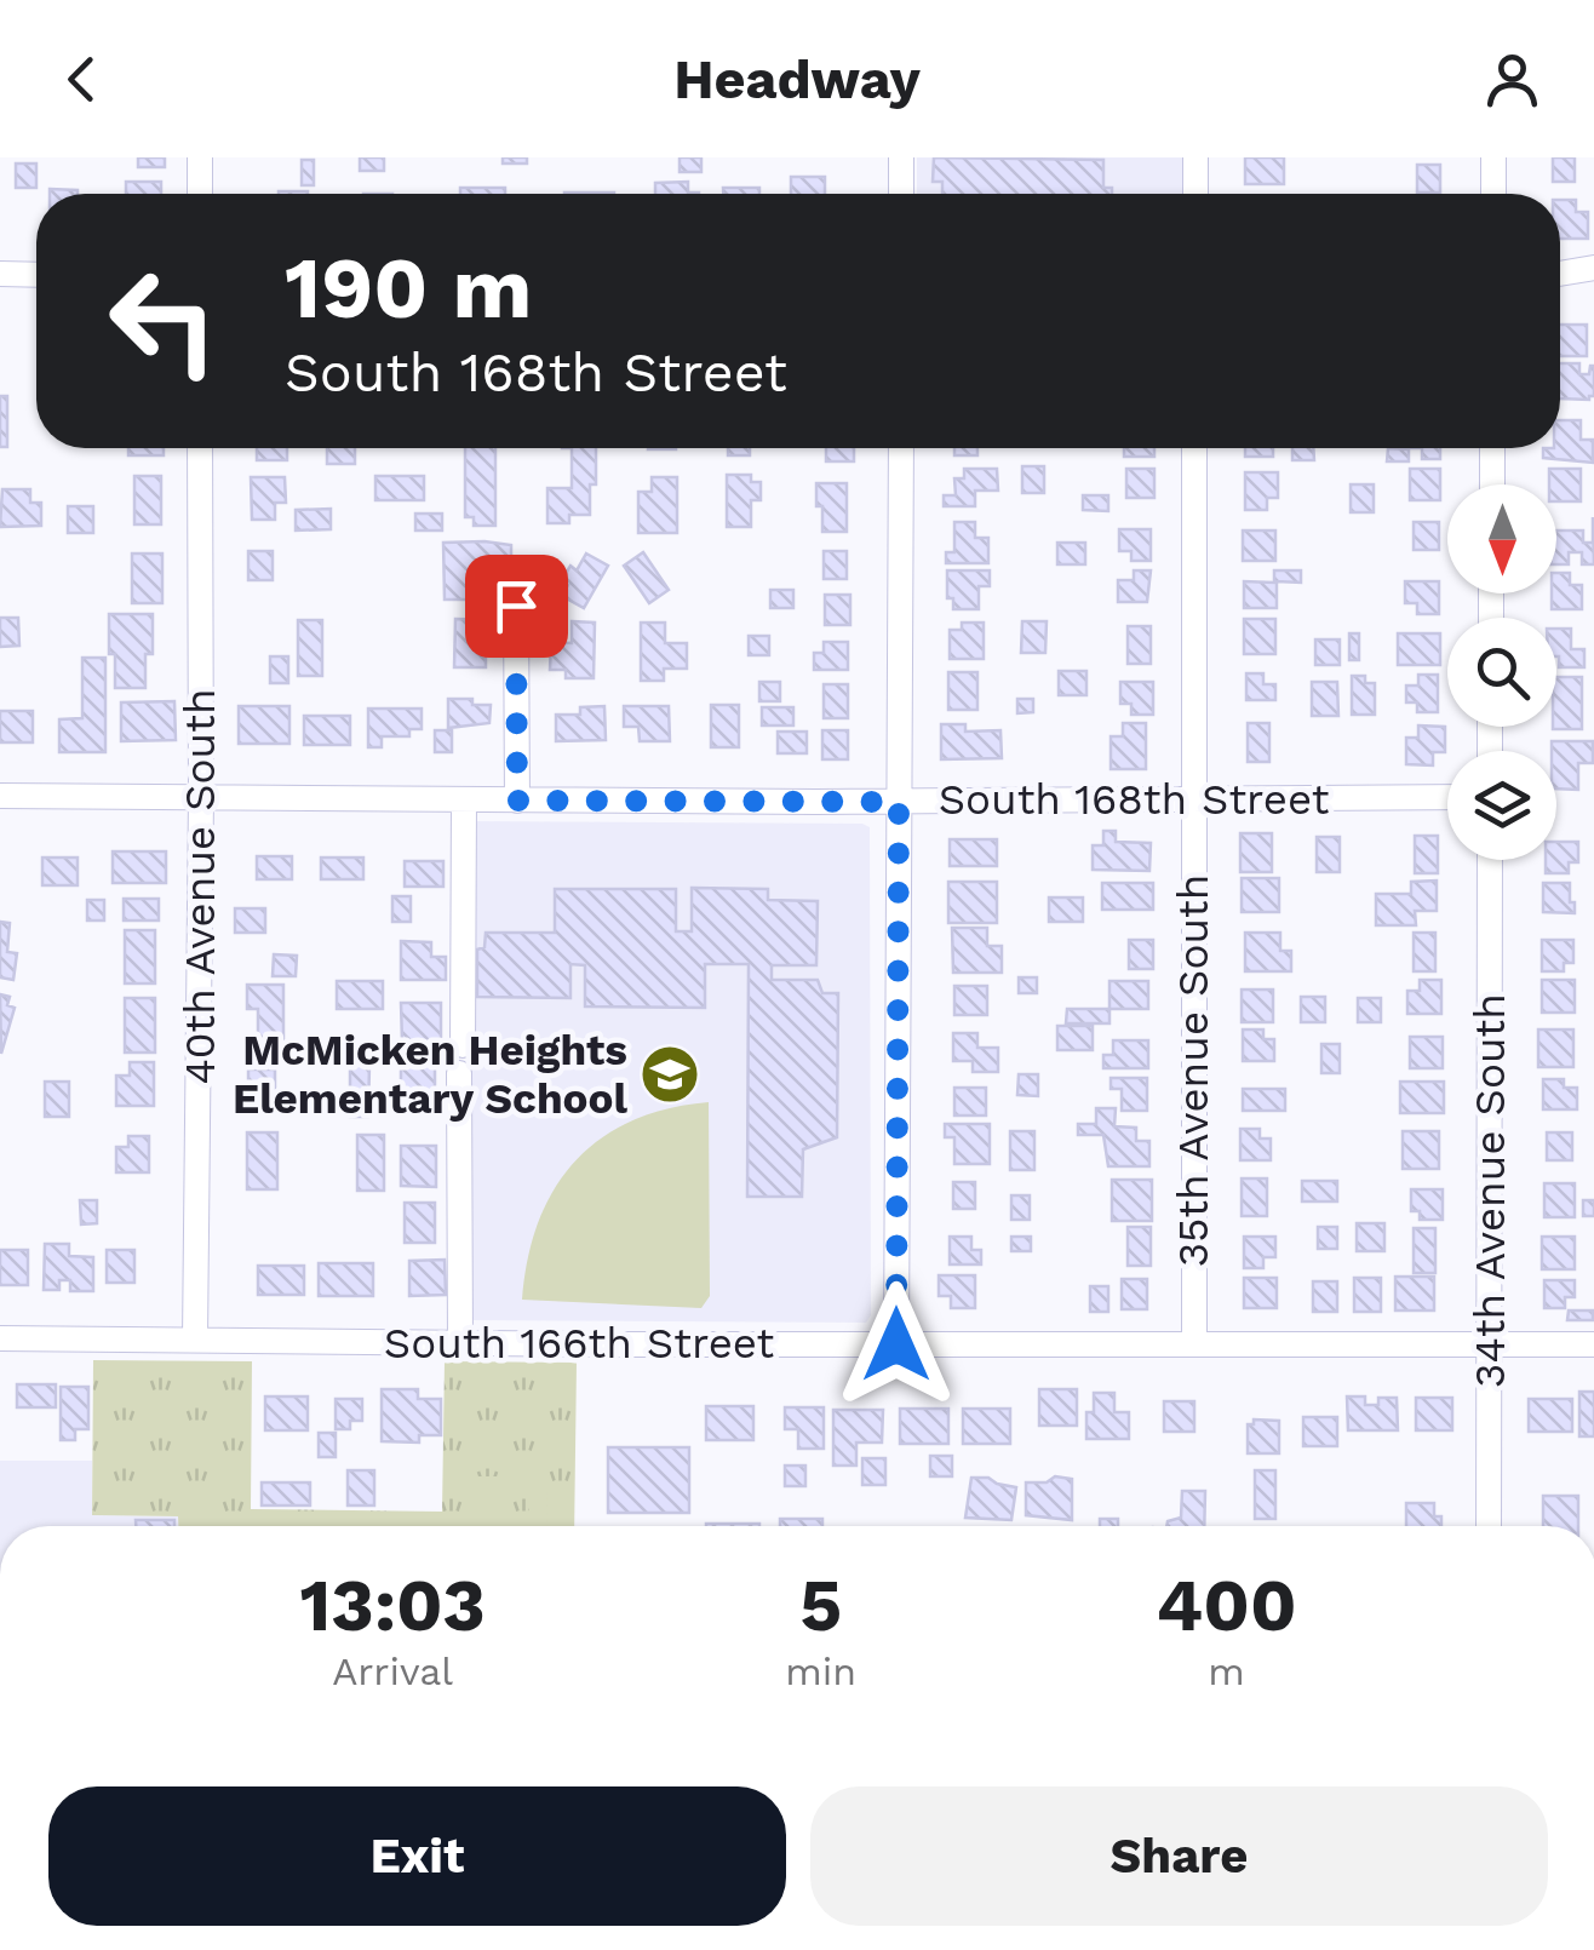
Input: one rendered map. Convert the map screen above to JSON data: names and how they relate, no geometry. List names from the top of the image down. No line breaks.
{"streets":{"street":["South 168th Street","40th Avenue South","35th Avenue South","34th Avenue South","South 166th Street"]},"crossings":[["South 168th Street","40th Avenue South"],["South 168th Street","35th Avenue South"],["40th Avenue South","South 166th Street"],["35th Avenue South","South 166th Street"],["34th Avenue South","South 166th Street"]],"places":{"school or university":["McMicken Heights Elementary School"]},"north":"bottom","page":{"header":"Headway","turn":["190 m","South 168th Street"],"eta":["13:03","Arrival","5","min","400","m"],"buttons":["Exit","Share"]}}
